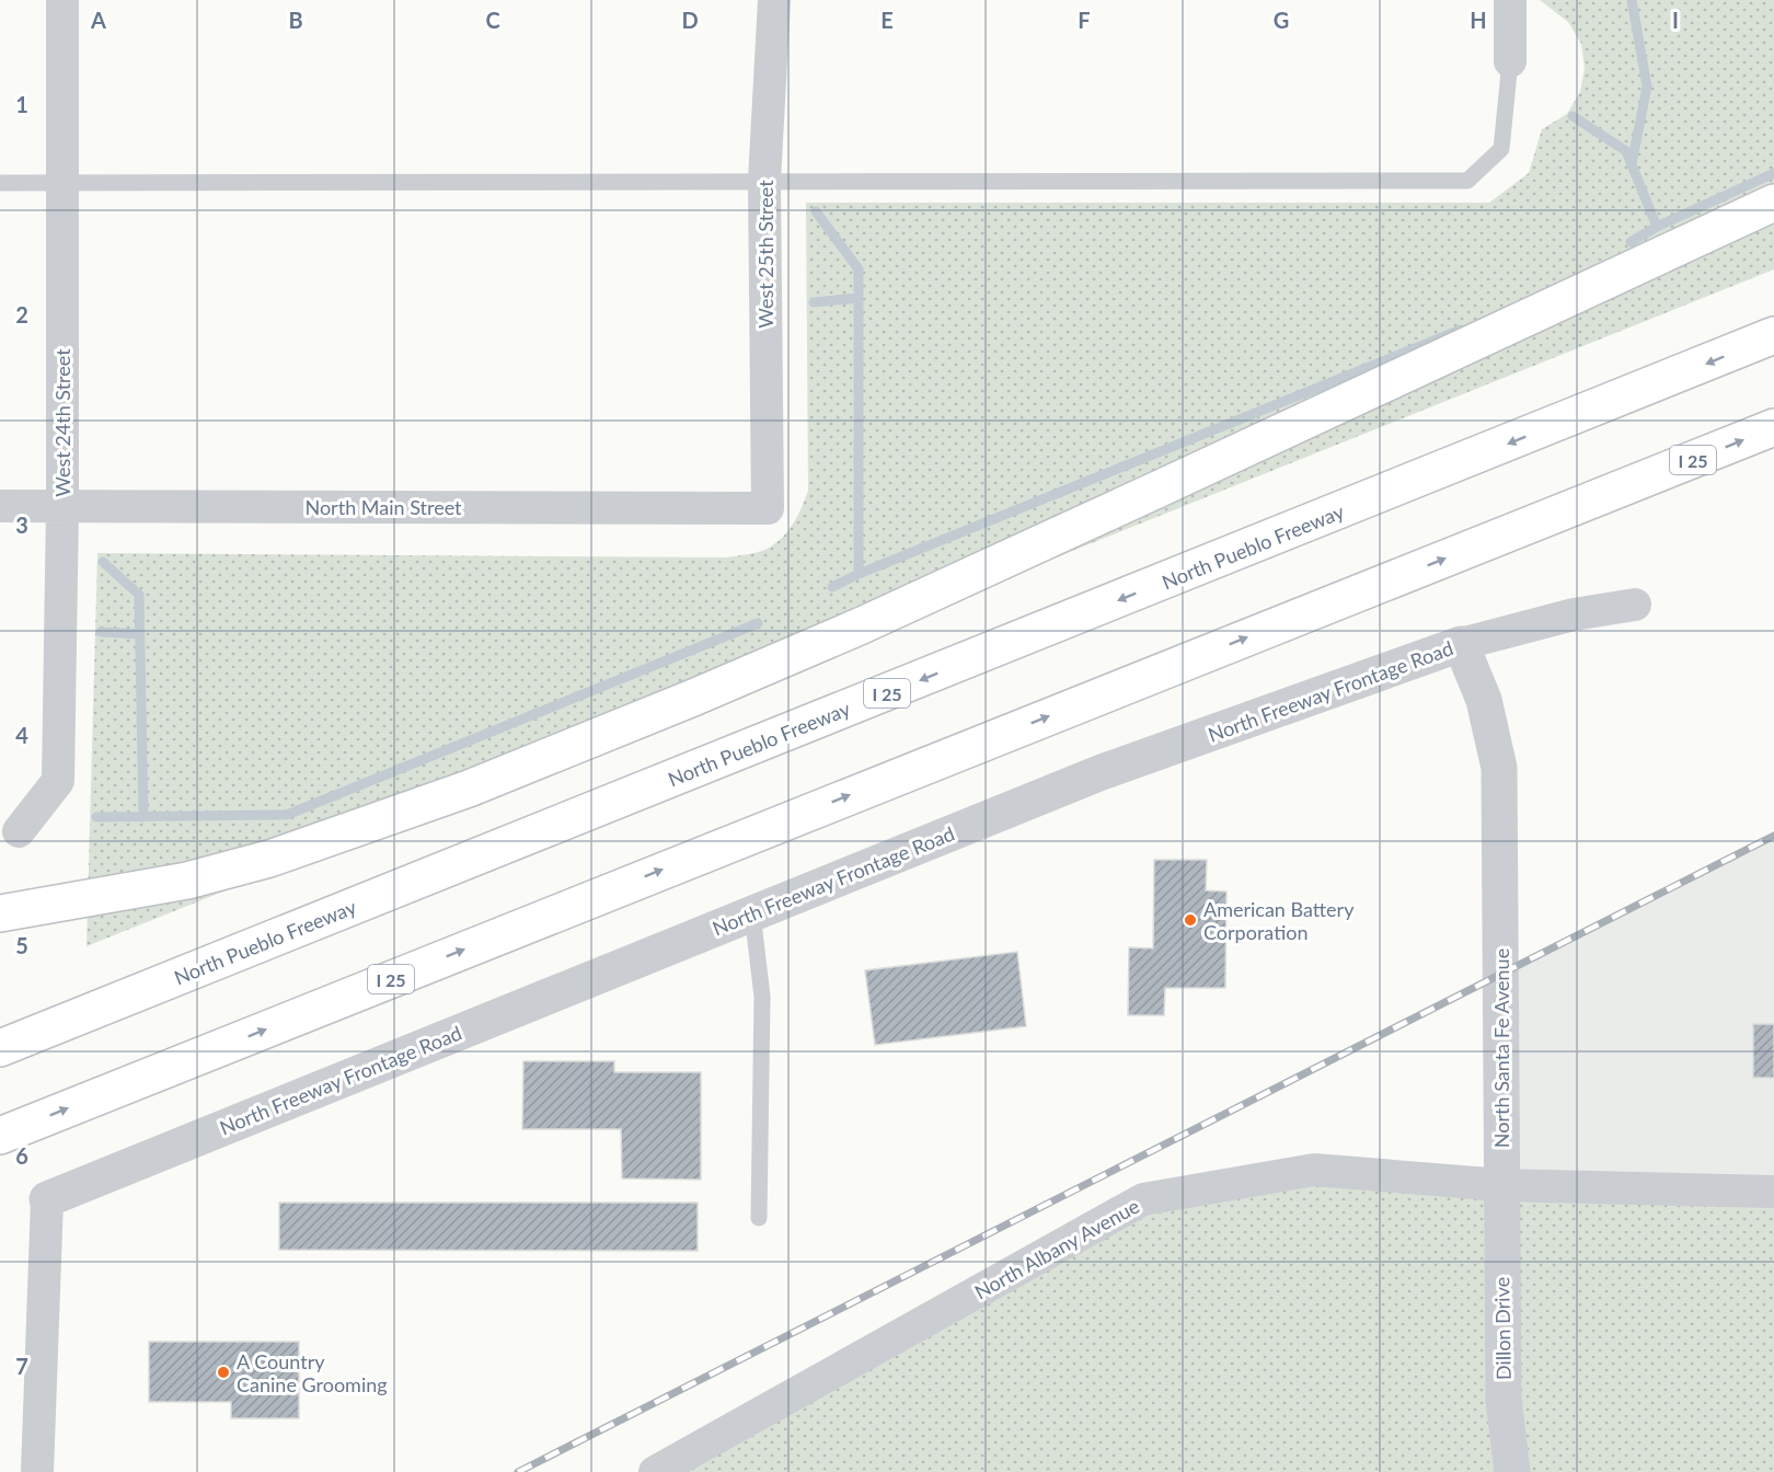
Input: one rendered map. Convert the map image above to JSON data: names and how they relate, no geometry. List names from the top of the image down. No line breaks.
{"streets":{"highway":["I 25","North Pueblo Freeway"],"street":["West 25th Street","West 24th Street","North Main Street","North Freeway Frontage Road","North Santa Fe Avenue","North Albany Avenue","Dillon Drive"]},"crossings":[["West 25th Street","North Main Street"],["West 24th Street","North Main Street"],["North Freeway Frontage Road","North Santa Fe Avenue"],["North Santa Fe Avenue","North Albany Avenue"],["North Santa Fe Avenue","Dillon Drive"],["North Albany Avenue","Dillon Drive"]],"places":["American Battery Corporation","A Country Canine Grooming"],"grid":{"columns":["A","B","C","D","E","F","G","H","I"],"rows":["1","2","3","4","5","6","7"]}}
